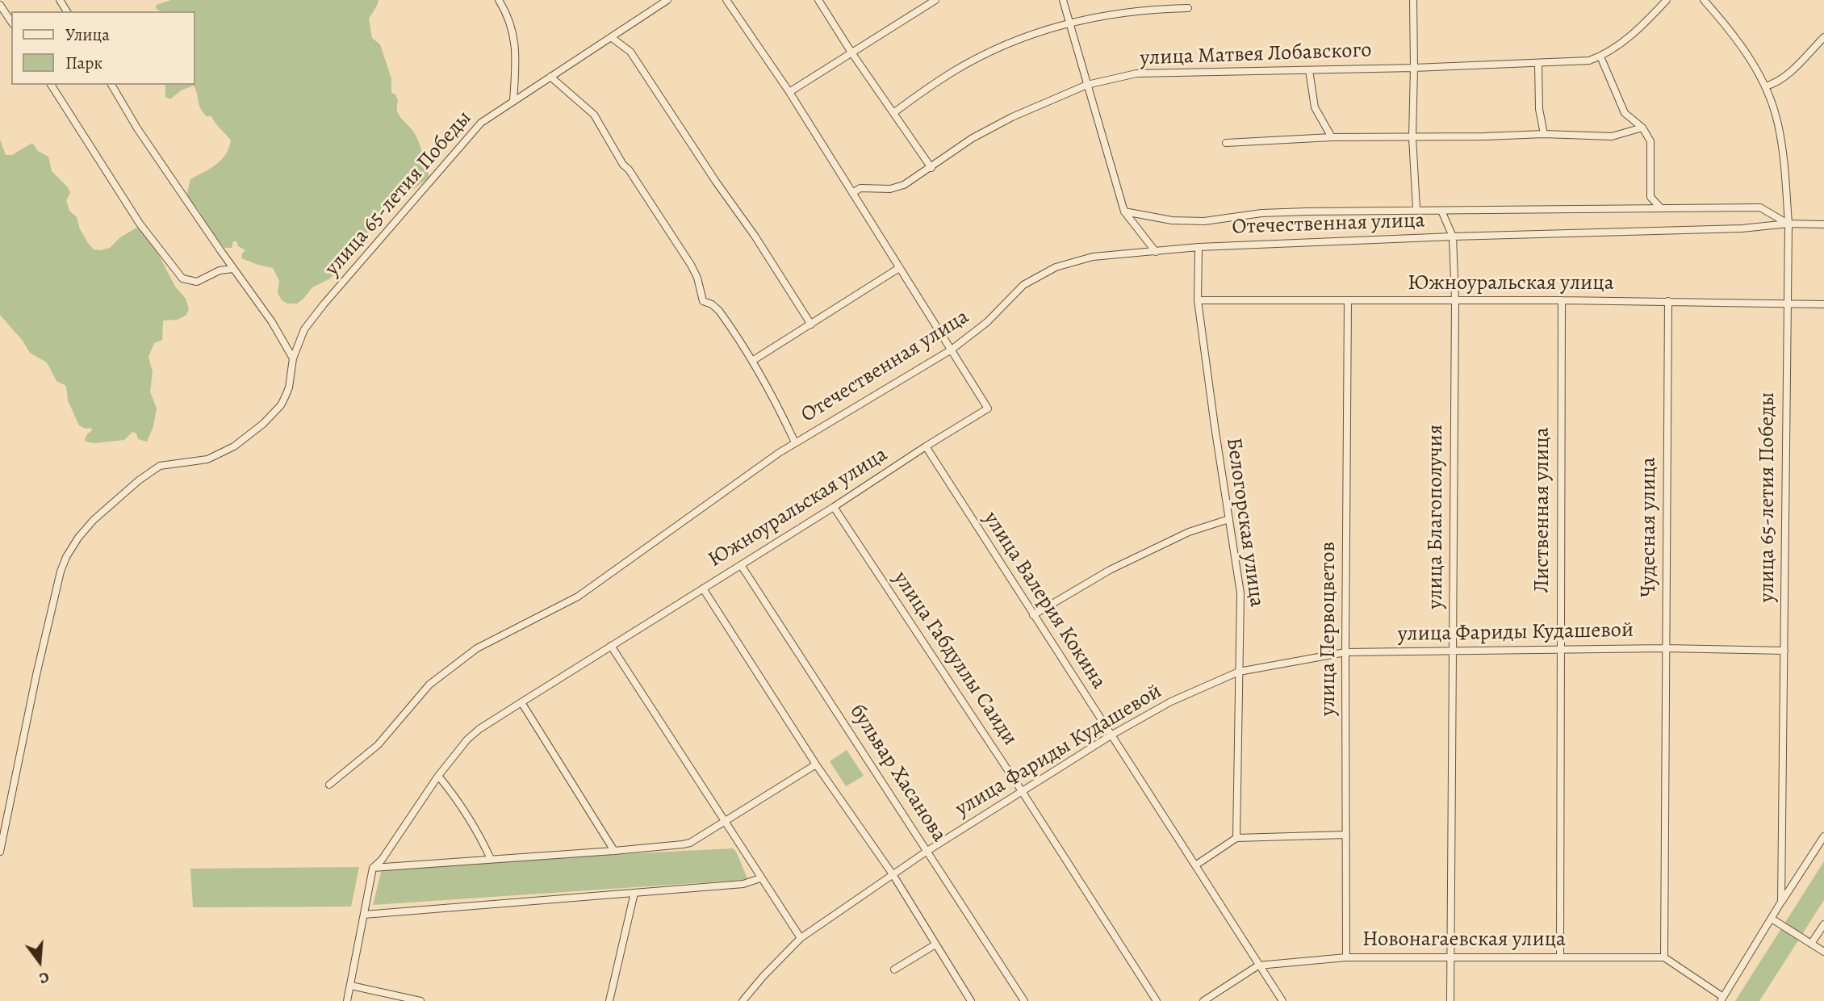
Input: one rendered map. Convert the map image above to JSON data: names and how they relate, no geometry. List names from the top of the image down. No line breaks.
{"streets":{"street":["улица Матвея Лобавского","улица 65-летия Победы","Отечественная улица","Южноуральская улица","Лиственная улица","улица Благополучия","Белогорская улица","Чудесная улица","улица Валерия Кокина","улица Первоцветов","улица Фариды Кудашевой","улица Габдуллы Саиди","бульвар Хасанова","Новонагаевская улица"]},"crossings":[["улица Матвея Лобавского","Южноуральская улица"],["улица 65-летия Победы","Отечественная улица"],["улица 65-летия Победы","Южноуральская улица"],["улица 65-летия Победы","улица Фариды Кудашевой"],["Отечественная улица","Южноуральская улица"],["Отечественная улица","улица Благополучия"],["Отечественная улица","Белогорская улица"],["Южноуральская улица","Лиственная улица"],["Южноуральская улица","улица Благополучия"],["Южноуральская улица","Белогорская улица"],["Южноуральская улица","Чудесная улица"],["Южноуральская улица","улица Валерия Кокина"],["Южноуральская улица","улица Первоцветов"],["Южноуральская улица","улица Габдуллы Саиди"],["Южноуральская улица","бульвар Хасанова"],["Лиственная улица","улица Фариды Кудашевой"],["Лиственная улица","Новонагаевская улица"],["улица Благополучия","улица Фариды Кудашевой"],["улица Благополучия","Новонагаевская улица"],["Белогорская улица","улица Фариды Кудашевой"],["Чудесная улица","улица Фариды Кудашевой"],["Чудесная улица","Новонагаевская улица"],["улица Валерия Кокина","улица Фариды Кудашевой"],["улица Валерия Кокина","Новонагаевская улица"],["улица Первоцветов","улица Фариды Кудашевой"],["улица Первоцветов","Новонагаевская улица"],["улица Фариды Кудашевой","улица Габдуллы Саиди"],["улица Фариды Кудашевой","бульвар Хасанова"]],"legend":["Улица","Парк"],"north":"bottom"}
